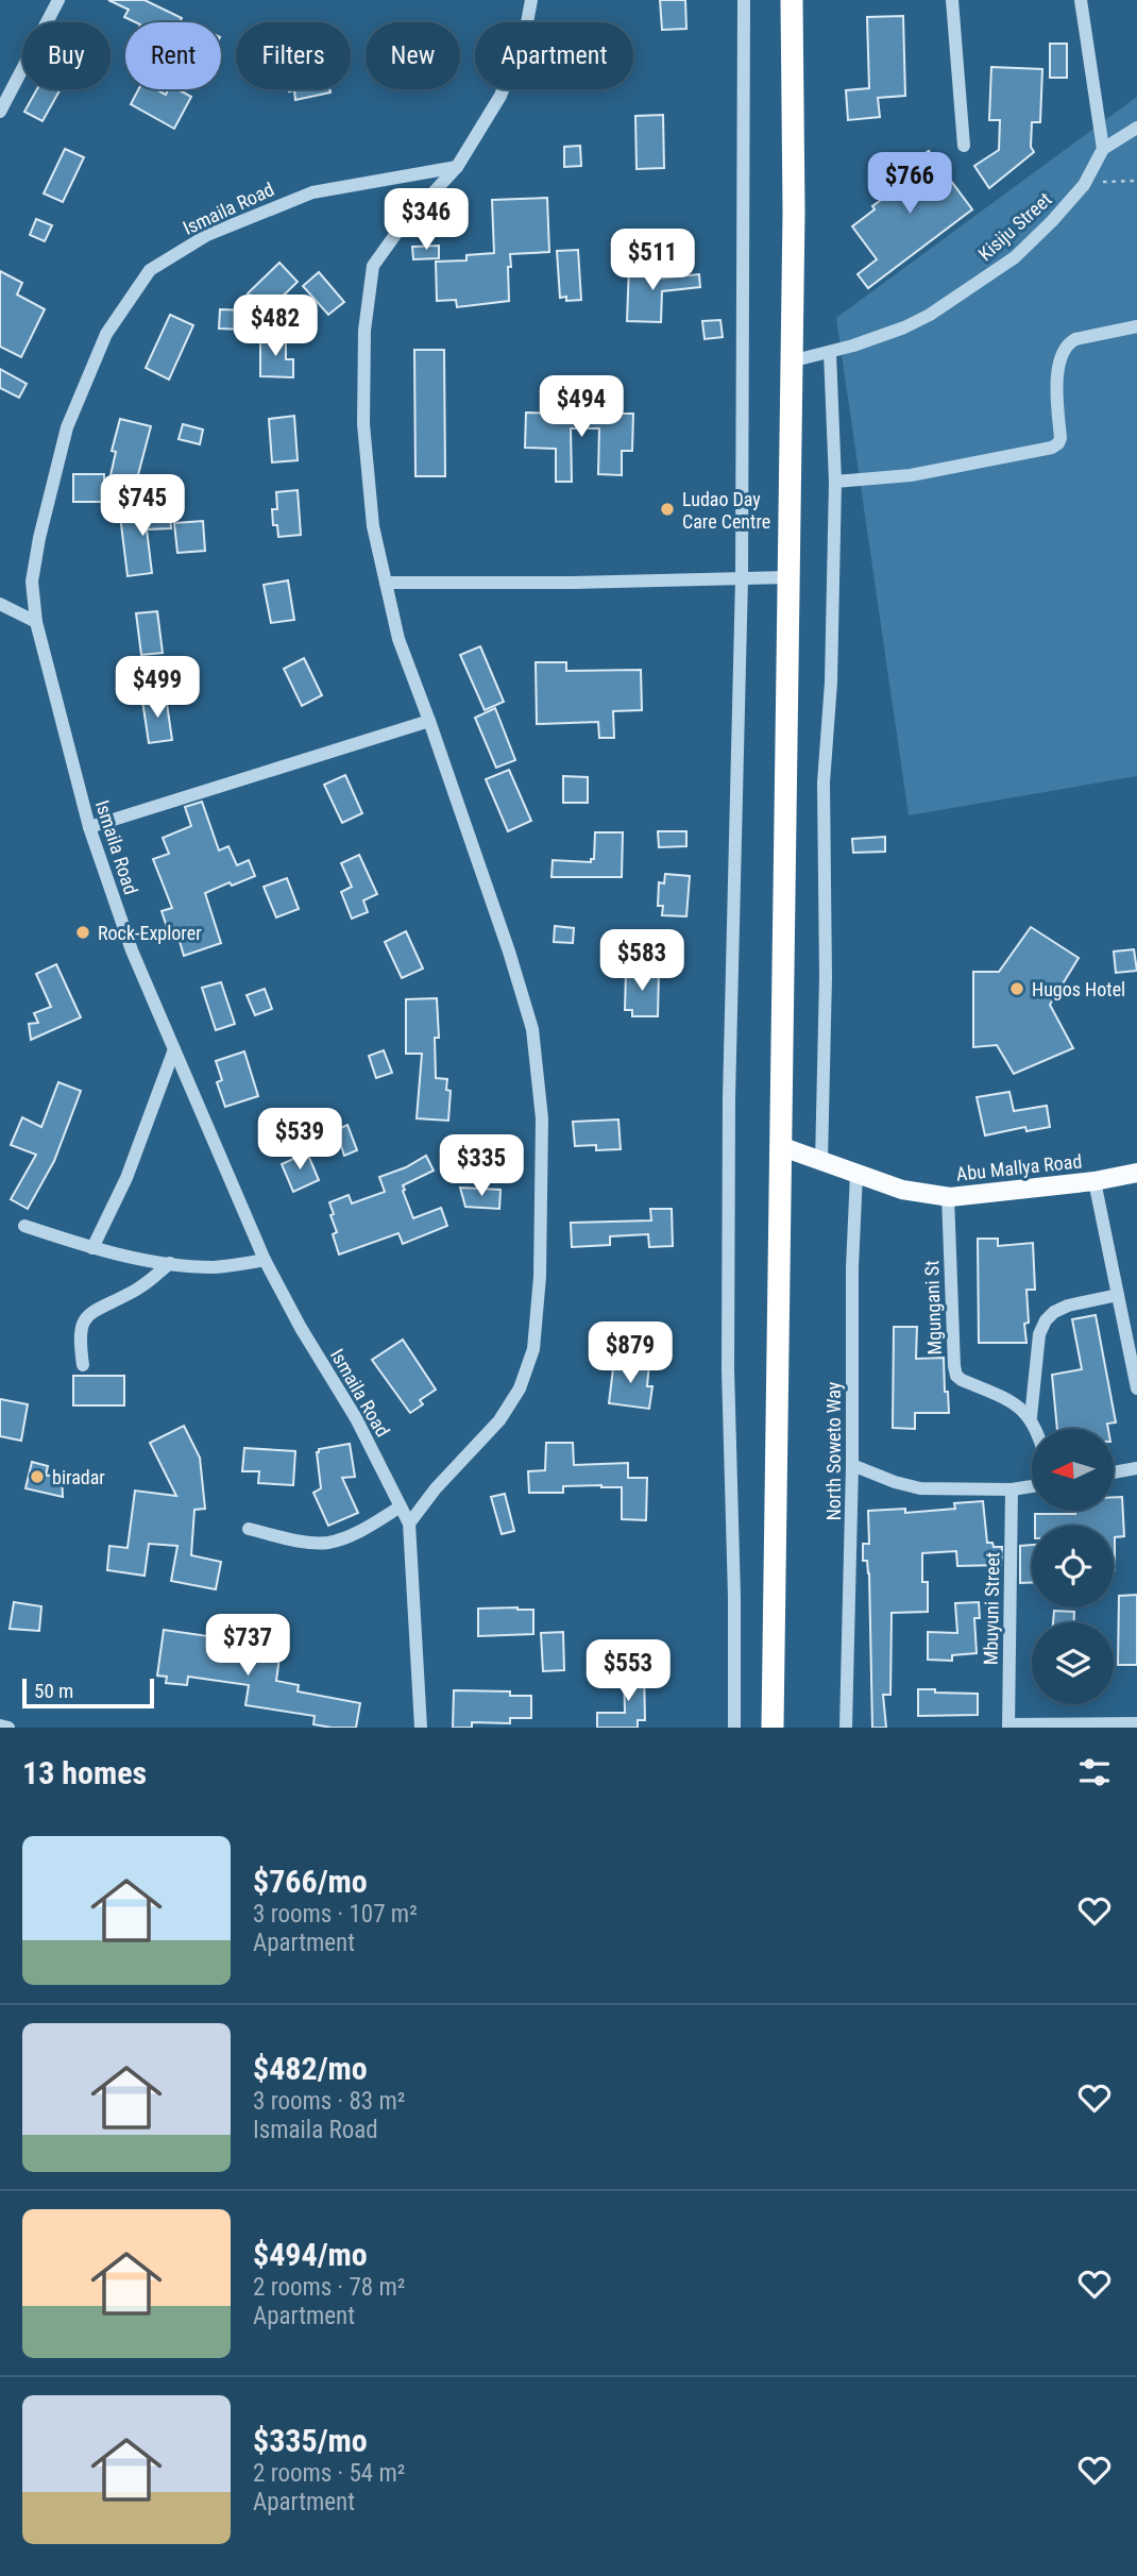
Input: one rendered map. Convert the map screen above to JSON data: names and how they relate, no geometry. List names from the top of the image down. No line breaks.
{"streets":{"main road":["Abu Mallya Road"],"street":["Ismaila Road","Kisiju Street","Mgungani St","North Soweto Way","Mbuyuni Street"]},"crossings":[["Abu Mallya Road","Mgungani St"],["Abu Mallya Road","North Soweto Way"]],"places":["Ludao Day Care Centre","Rock-Explorer","Hugos Hotel","biradar"],"scale_bar":"50 m","north":"left","page":{"chip":["Buy","Rent","Filters","New","Apartment"],"price":["$766","$346","$511","$482","$494","$745","$499","$583","$539","$335","$879","$737","$553"],"scale":"50 m","heading":"13 homes","list":[{"name":"$766/mo","note":"3 rooms · 107 m² · Apartment"},{"name":"$482/mo","note":"3 rooms · 83 m² · Ismaila Road"},{"name":"$494/mo","note":"2 rooms · 78 m² · Apartment"},{"name":"$335/mo","note":"2 rooms · 54 m² · Apartment"}]}}
